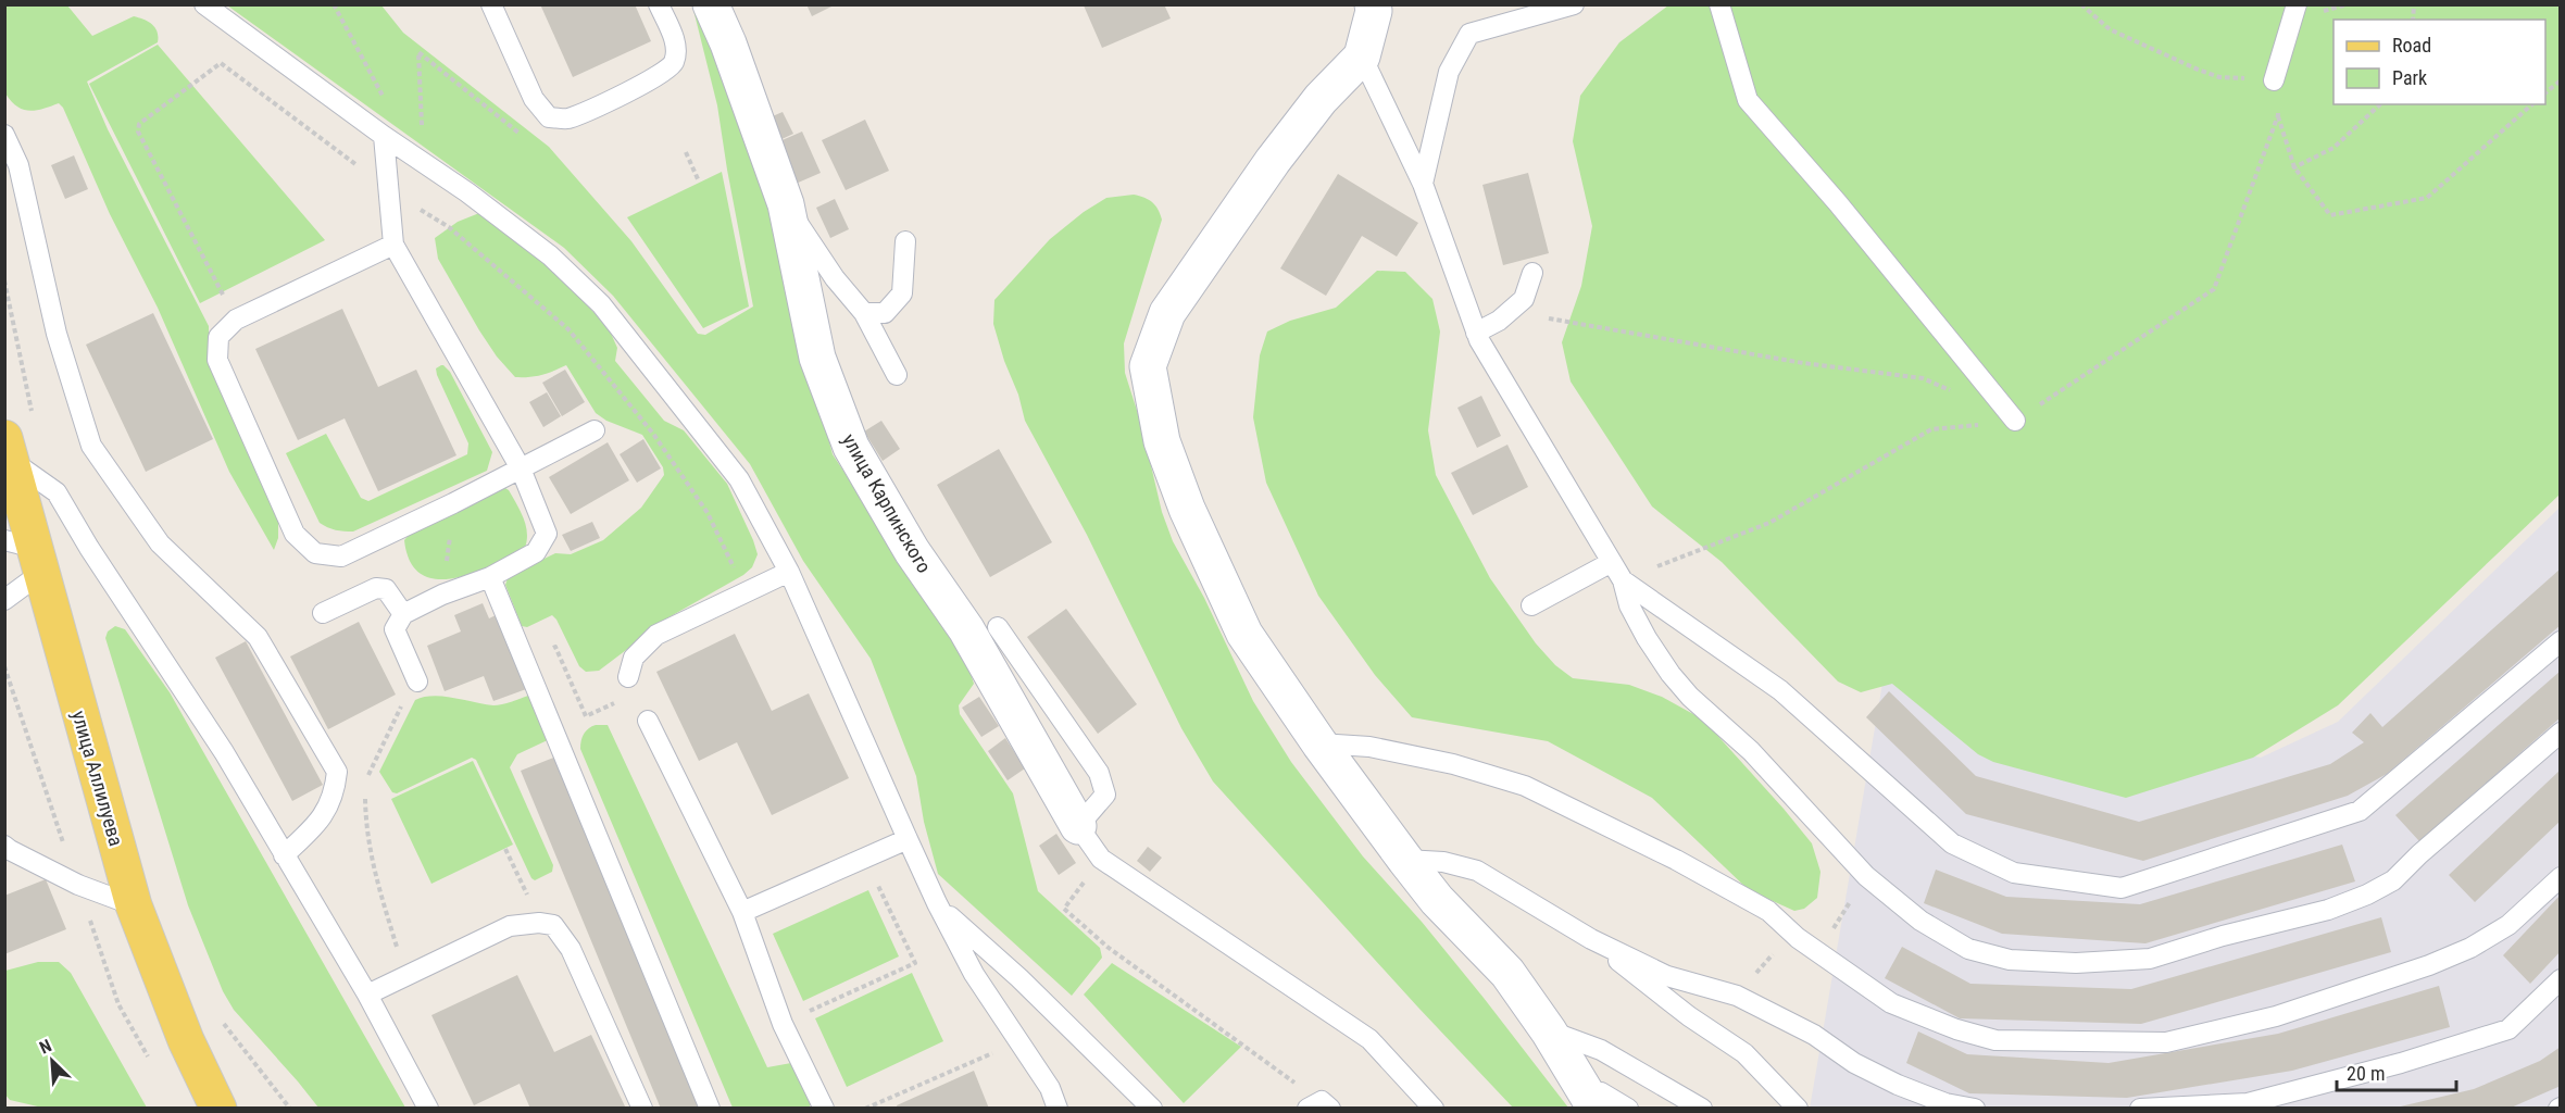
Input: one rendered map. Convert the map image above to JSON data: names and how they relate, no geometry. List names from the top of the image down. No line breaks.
{"streets":{"main road":["улица Аллилуева"],"street":["улица Карпинского"]},"legend":["Road","Park"],"scale_bar":"20 m","north":"top left"}
